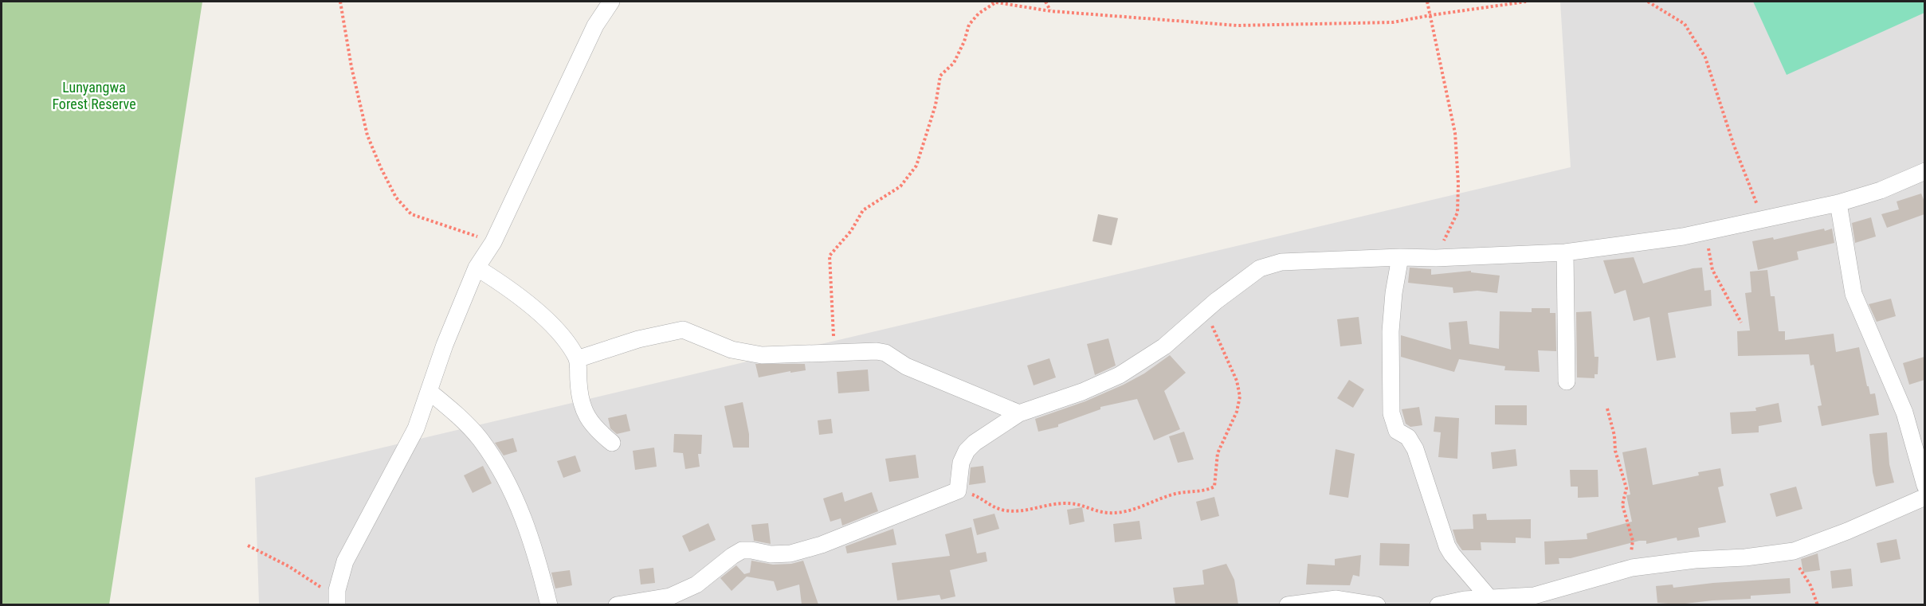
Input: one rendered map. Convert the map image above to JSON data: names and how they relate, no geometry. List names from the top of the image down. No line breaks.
{"parks":["Lunyangwa Forest Reserve"]}
